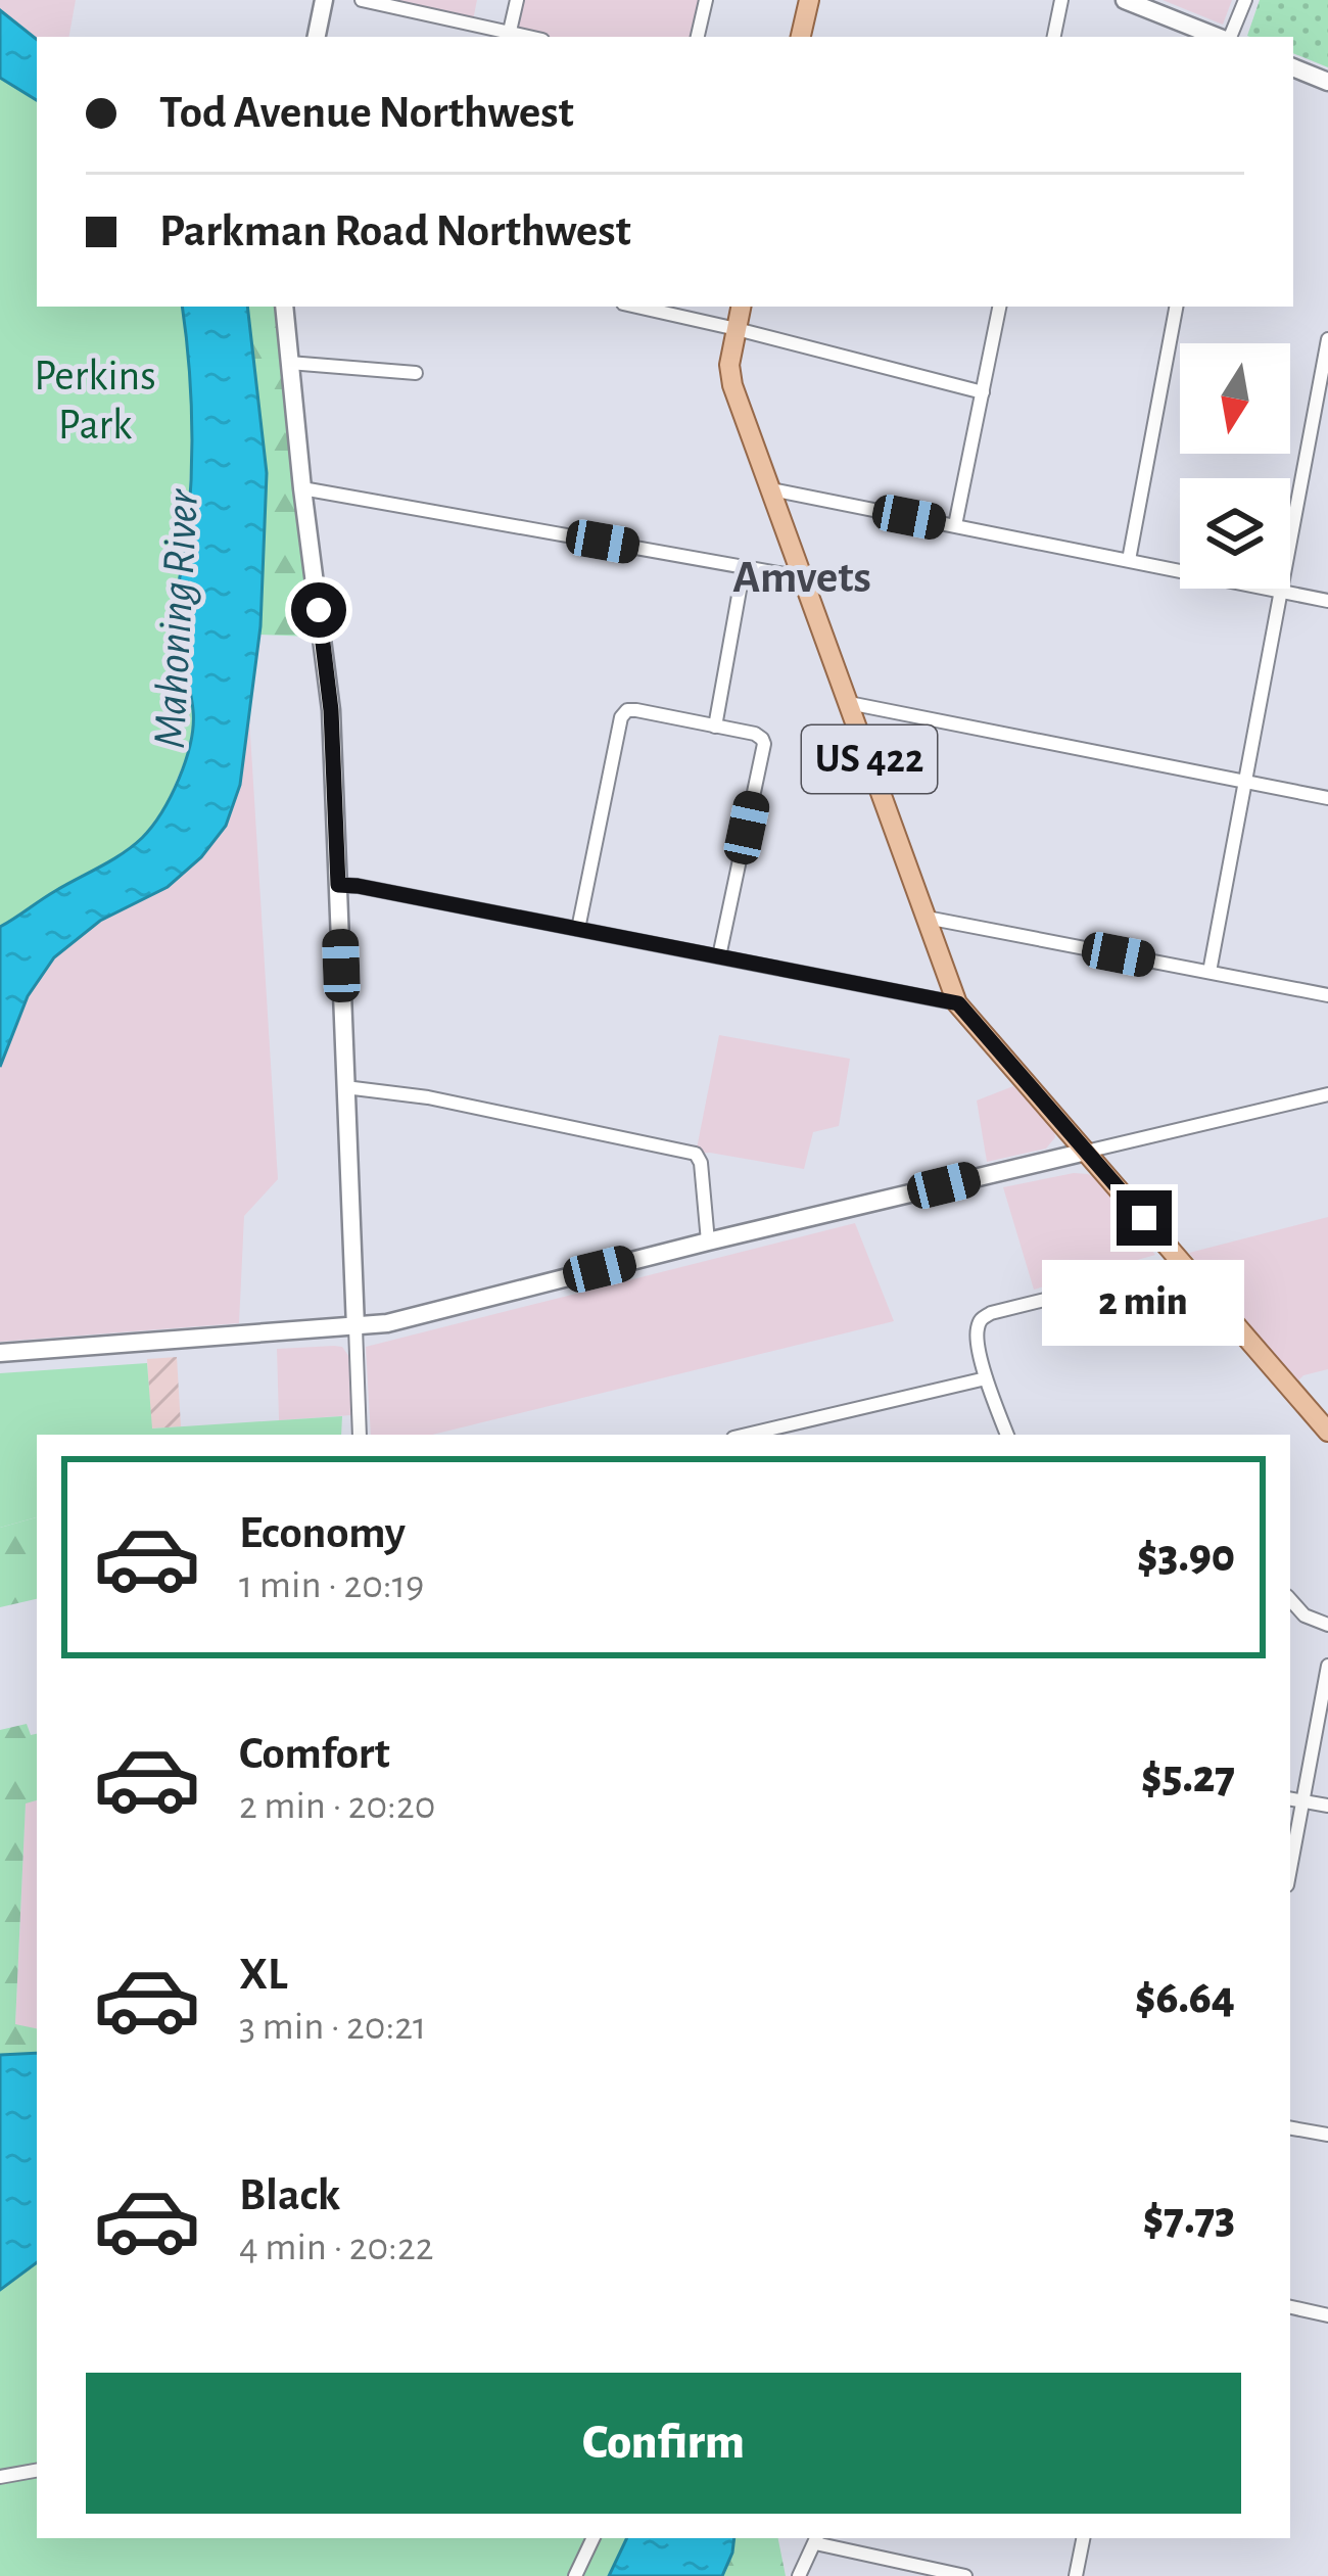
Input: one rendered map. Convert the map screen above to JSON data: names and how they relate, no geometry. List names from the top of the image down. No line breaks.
{"streets":{"main road":["US 422"]},"districts":["Amvets"],"water":["Mahoning River"],"parks":["Perkins Park"],"north":"bottom","page":{"banner":["Tod Avenue Northwest","Parkman Road Northwest"],"bubble":"2 min","list":[{"name":"Economy","note":"1 min · 20:19","value":"$3.90"},{"name":"Comfort","note":"2 min · 20:20","value":"$5.27"},{"name":"XL","note":"3 min · 20:21","value":"$6.64"},{"name":"Black","note":"4 min · 20:22","value":"$7.73"}],"buttons":"Confirm"}}
